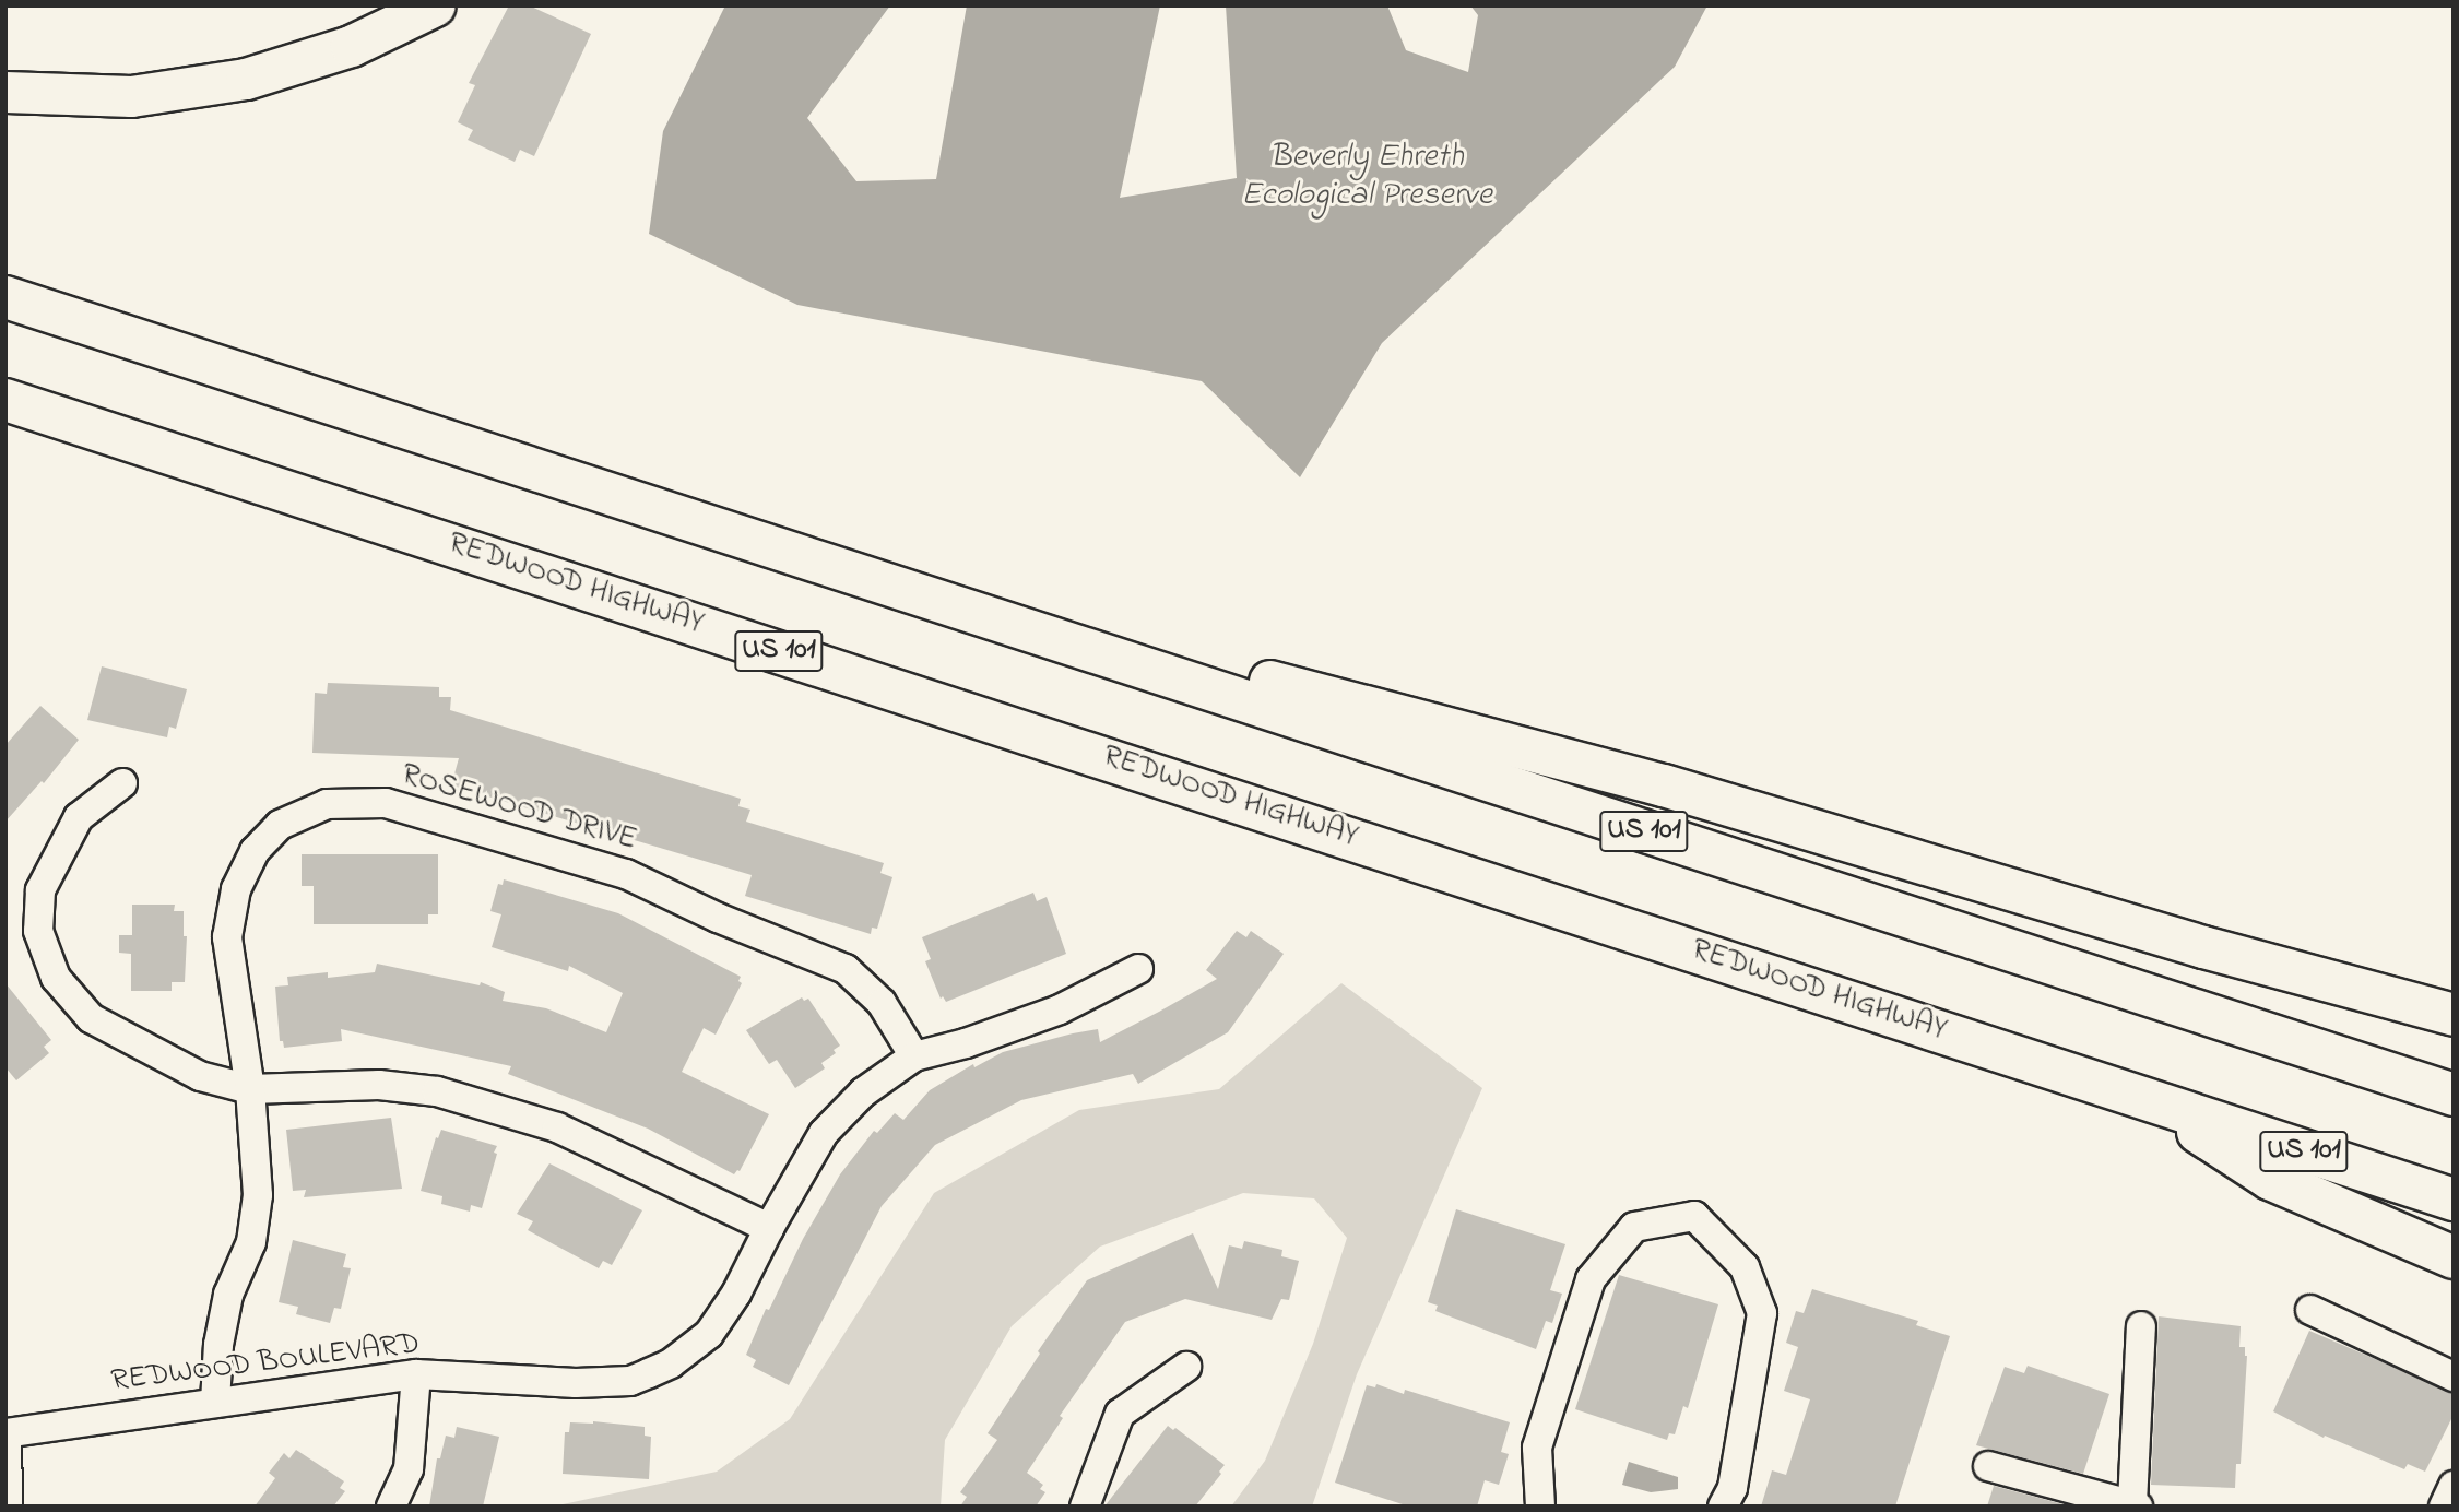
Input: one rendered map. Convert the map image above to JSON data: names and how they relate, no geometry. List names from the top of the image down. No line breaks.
{"streets":{"highway":["REDWOOD HIGHWAY","US 101"],"street":["ROSEWOOD DRIVE","REDWOOD BOULEVARD"]},"crossings":[["ROSEWOOD DRIVE","REDWOOD BOULEVARD"]],"water":["Beverly Ehreth Ecological Preserve"]}
